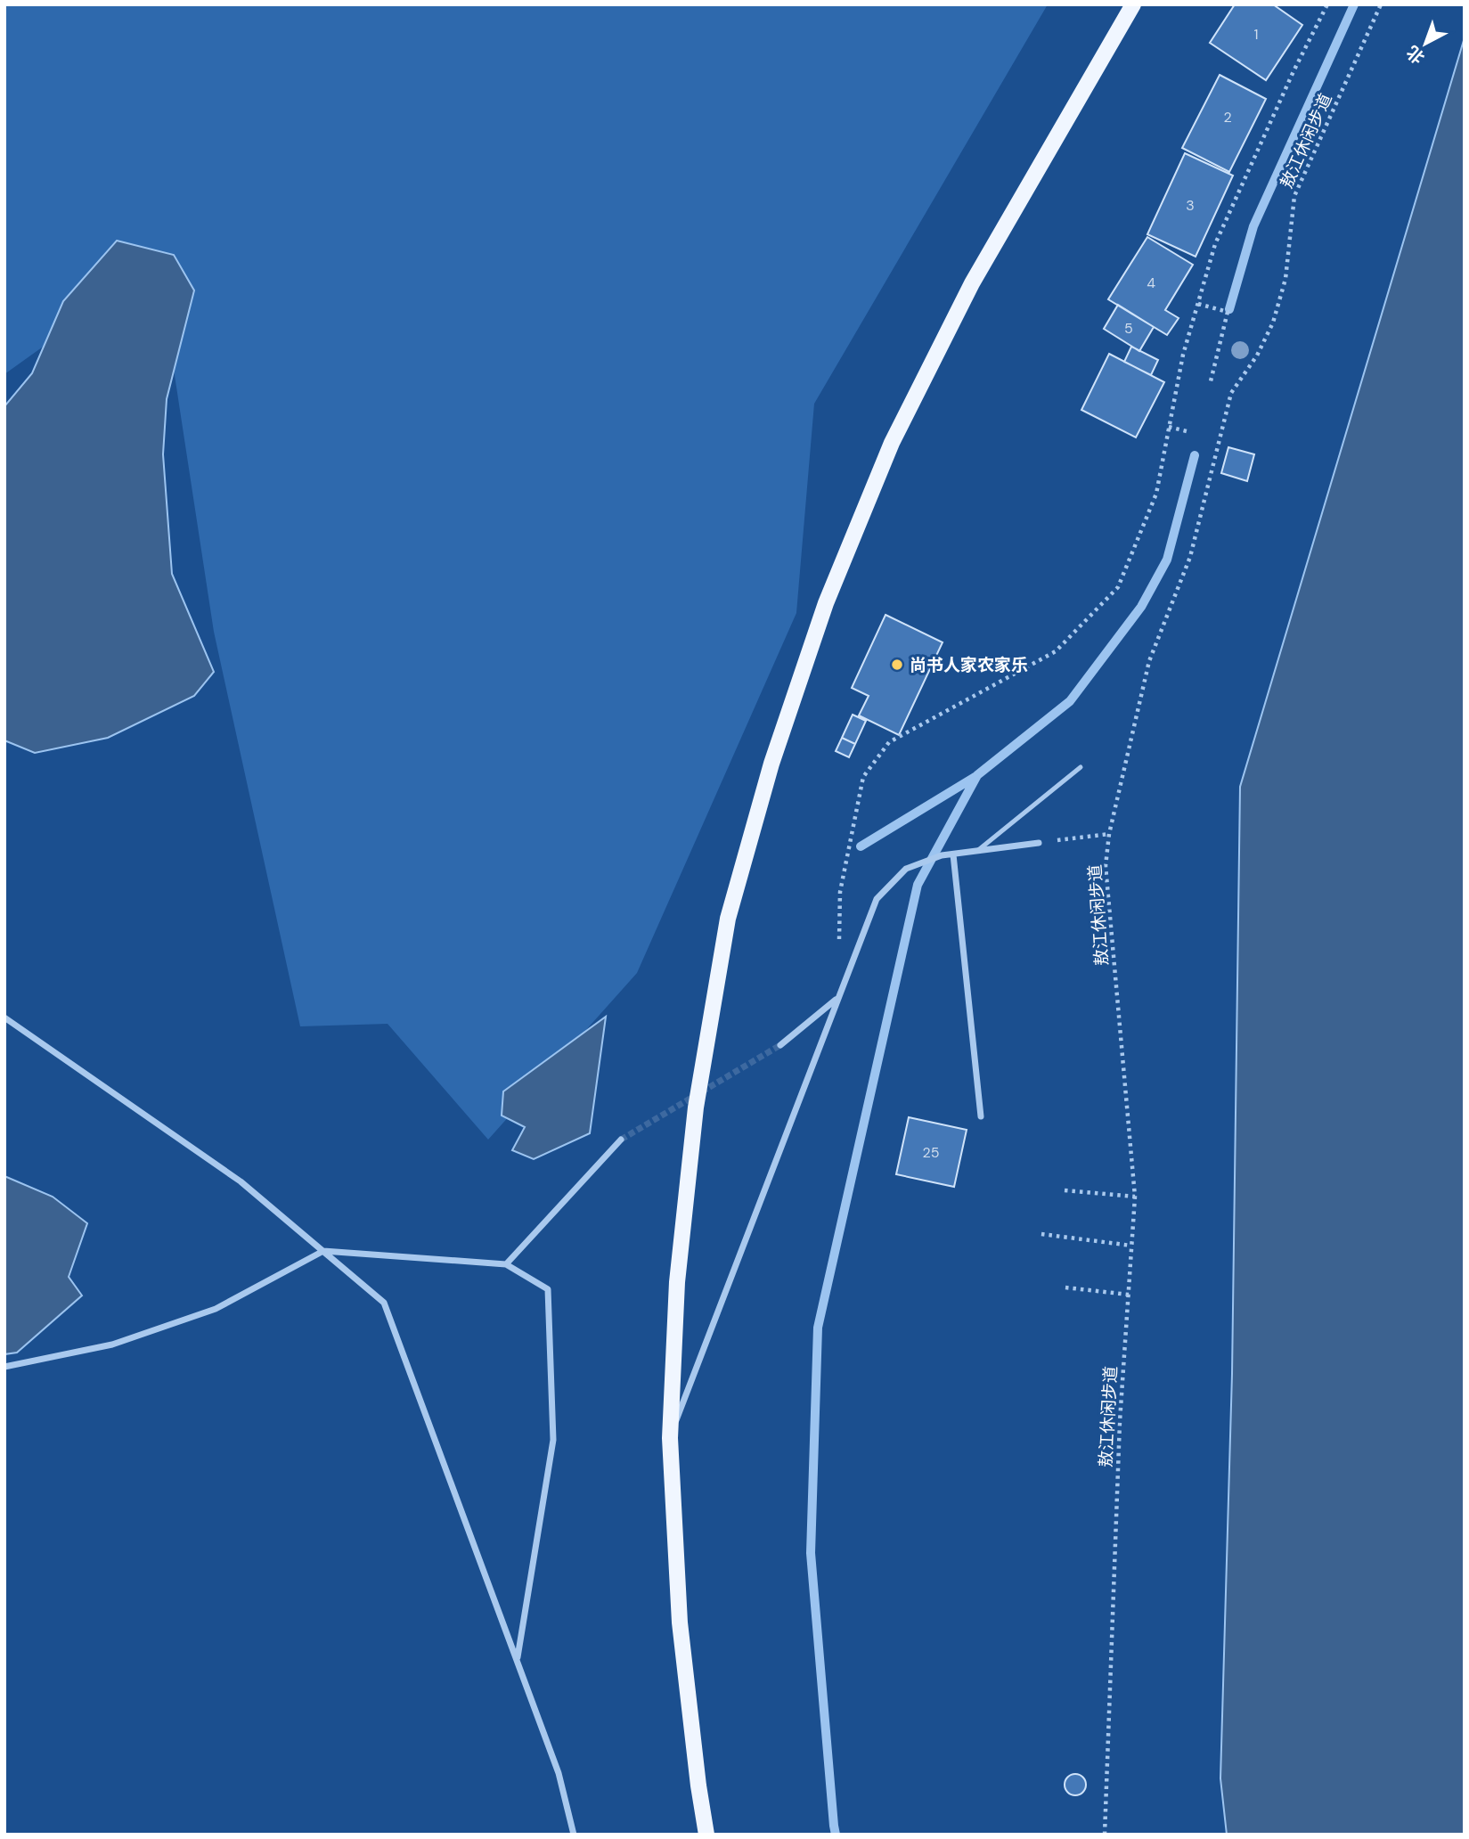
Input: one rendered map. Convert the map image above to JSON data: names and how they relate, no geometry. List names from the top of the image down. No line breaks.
{"streets":{"path":["敖江休闲步道"]},"places":["尚书人家农家乐"],"house_numbers":["1","2","3","4","5","25"],"north":"bottom left"}
